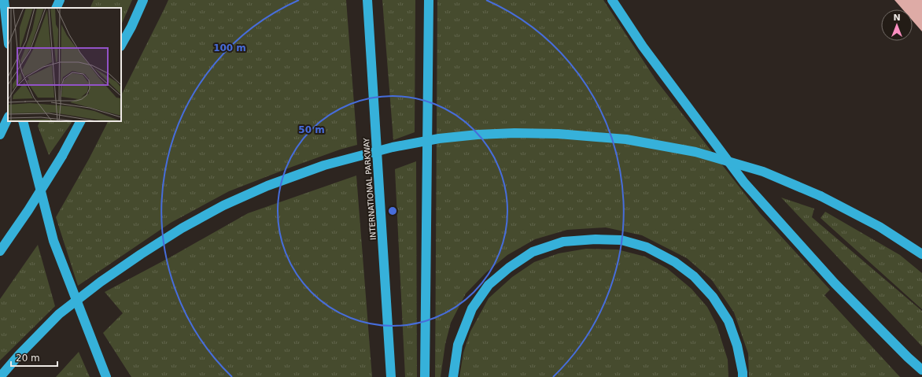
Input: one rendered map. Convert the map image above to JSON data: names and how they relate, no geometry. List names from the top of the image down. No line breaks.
{"streets":{"highway":["INTERNATIONAL PARKWAY"]},"scale_bar":"20 m","north":"top","rings":["100 m","50 m"]}
